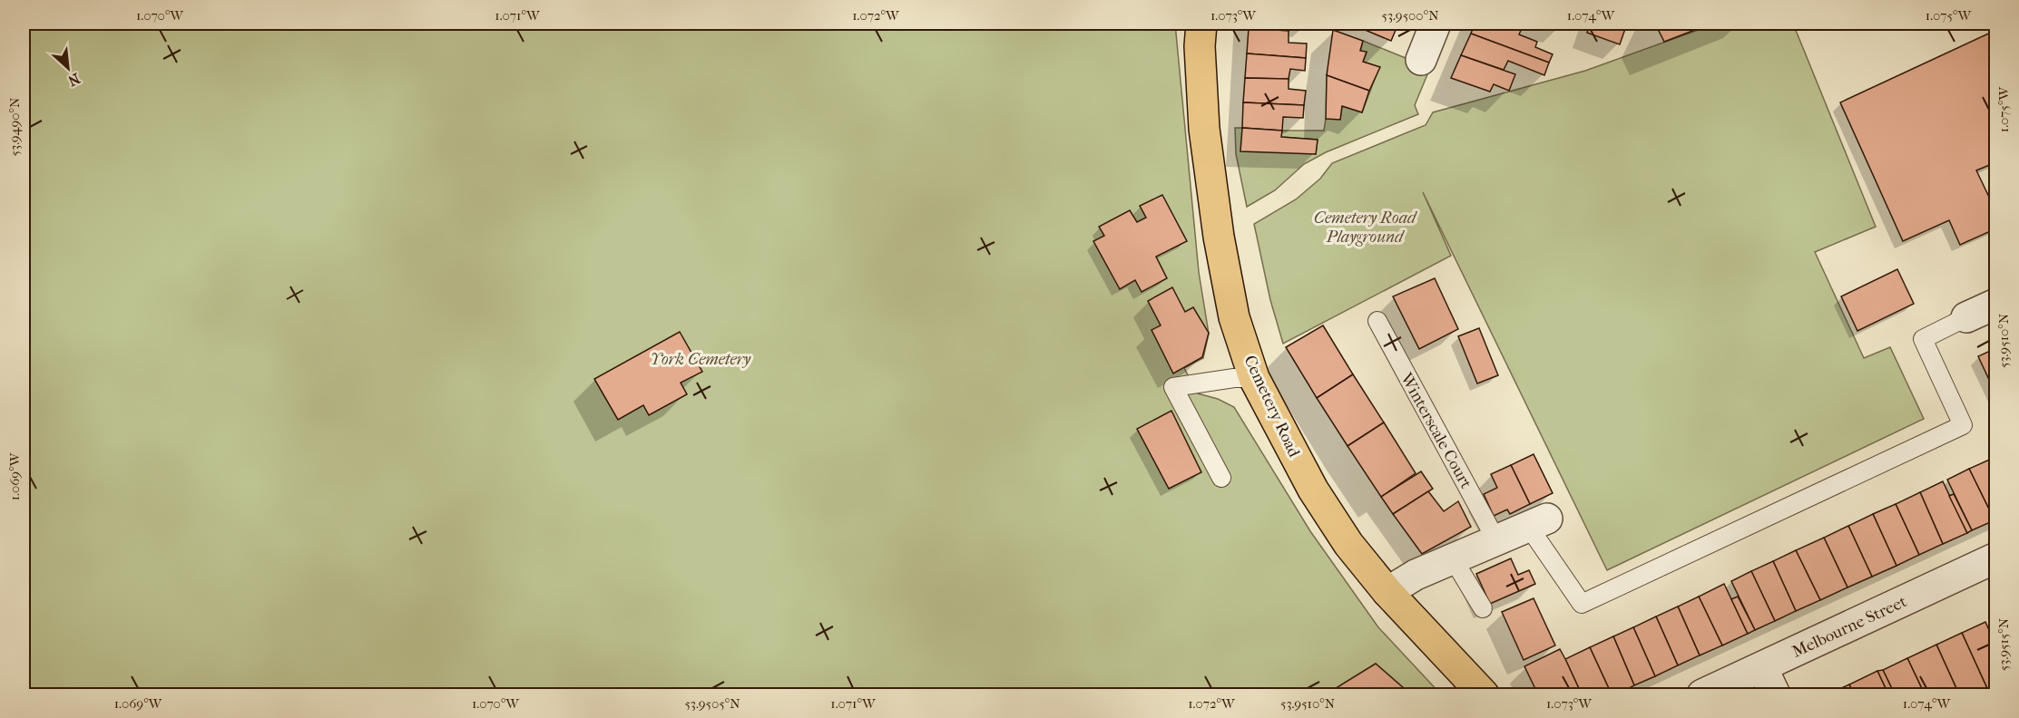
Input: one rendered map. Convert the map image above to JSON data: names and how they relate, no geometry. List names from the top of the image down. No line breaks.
{"streets":{"main road":["Cemetery Road"],"street":["Melbourne Street"],"lane":["Winterscale Court"]},"parks":["Cemetery Road Playground","York Cemetery"],"north":"bottom right","coordinates":["1.070°W","1.071°W","1.072°W","1.073°W","53.9500°N","1.074°W","1.075°W","53.9490°N","53.9510°N","1.069°W","53.9515°N","53.9505°N"]}
